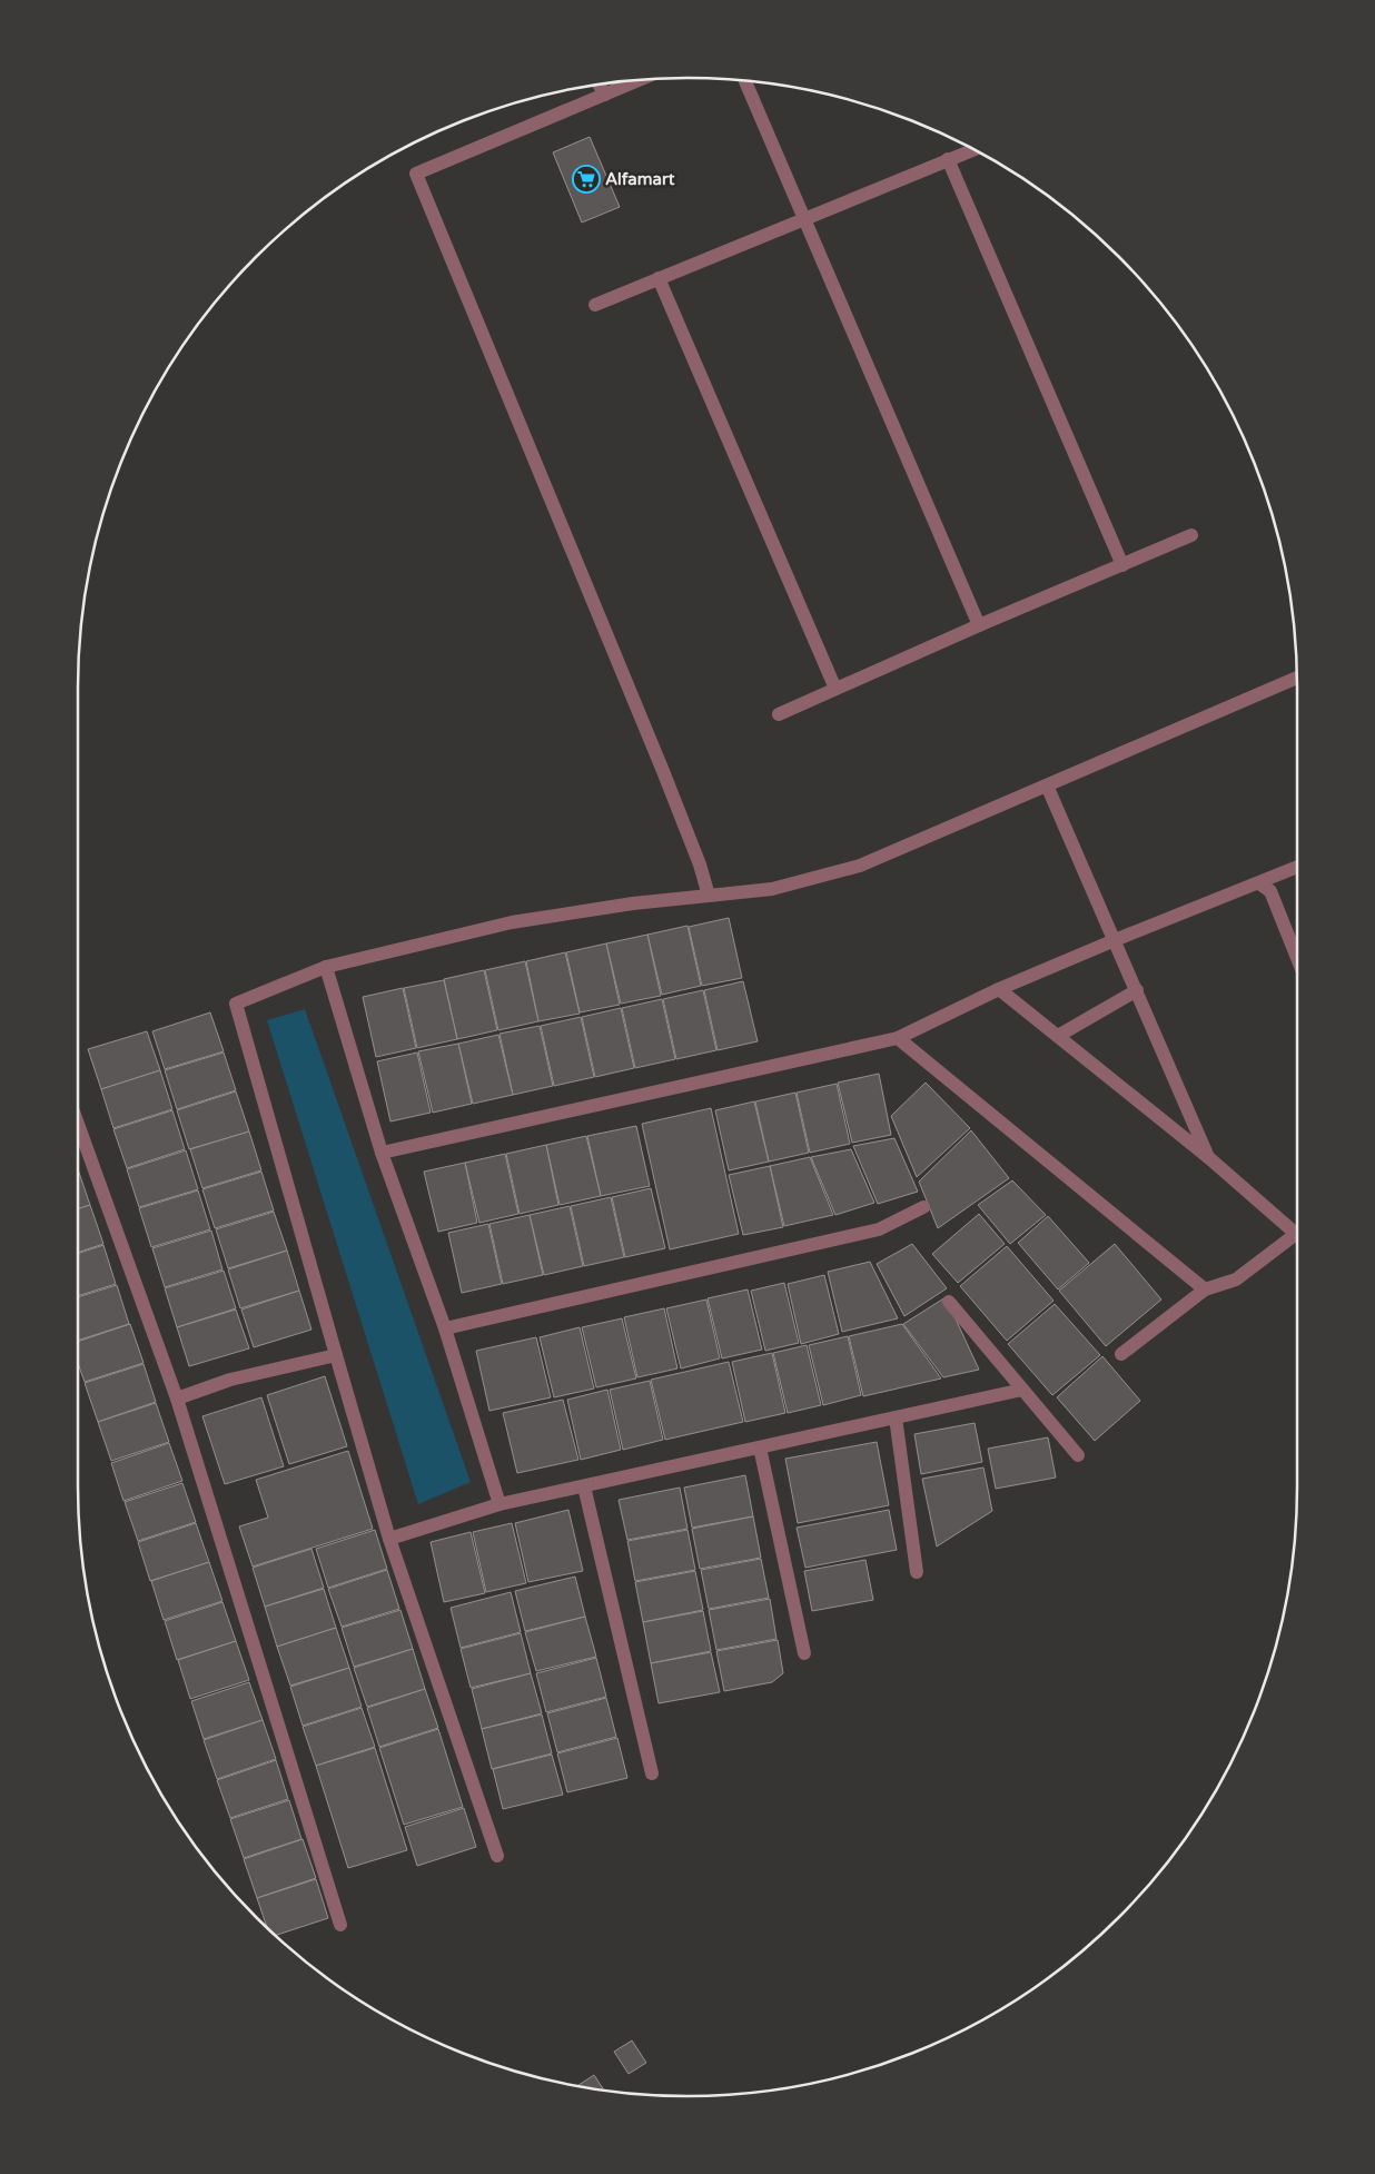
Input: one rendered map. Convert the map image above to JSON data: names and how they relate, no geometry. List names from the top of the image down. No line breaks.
{"places":{"supermarket":["Alfamart"]}}
